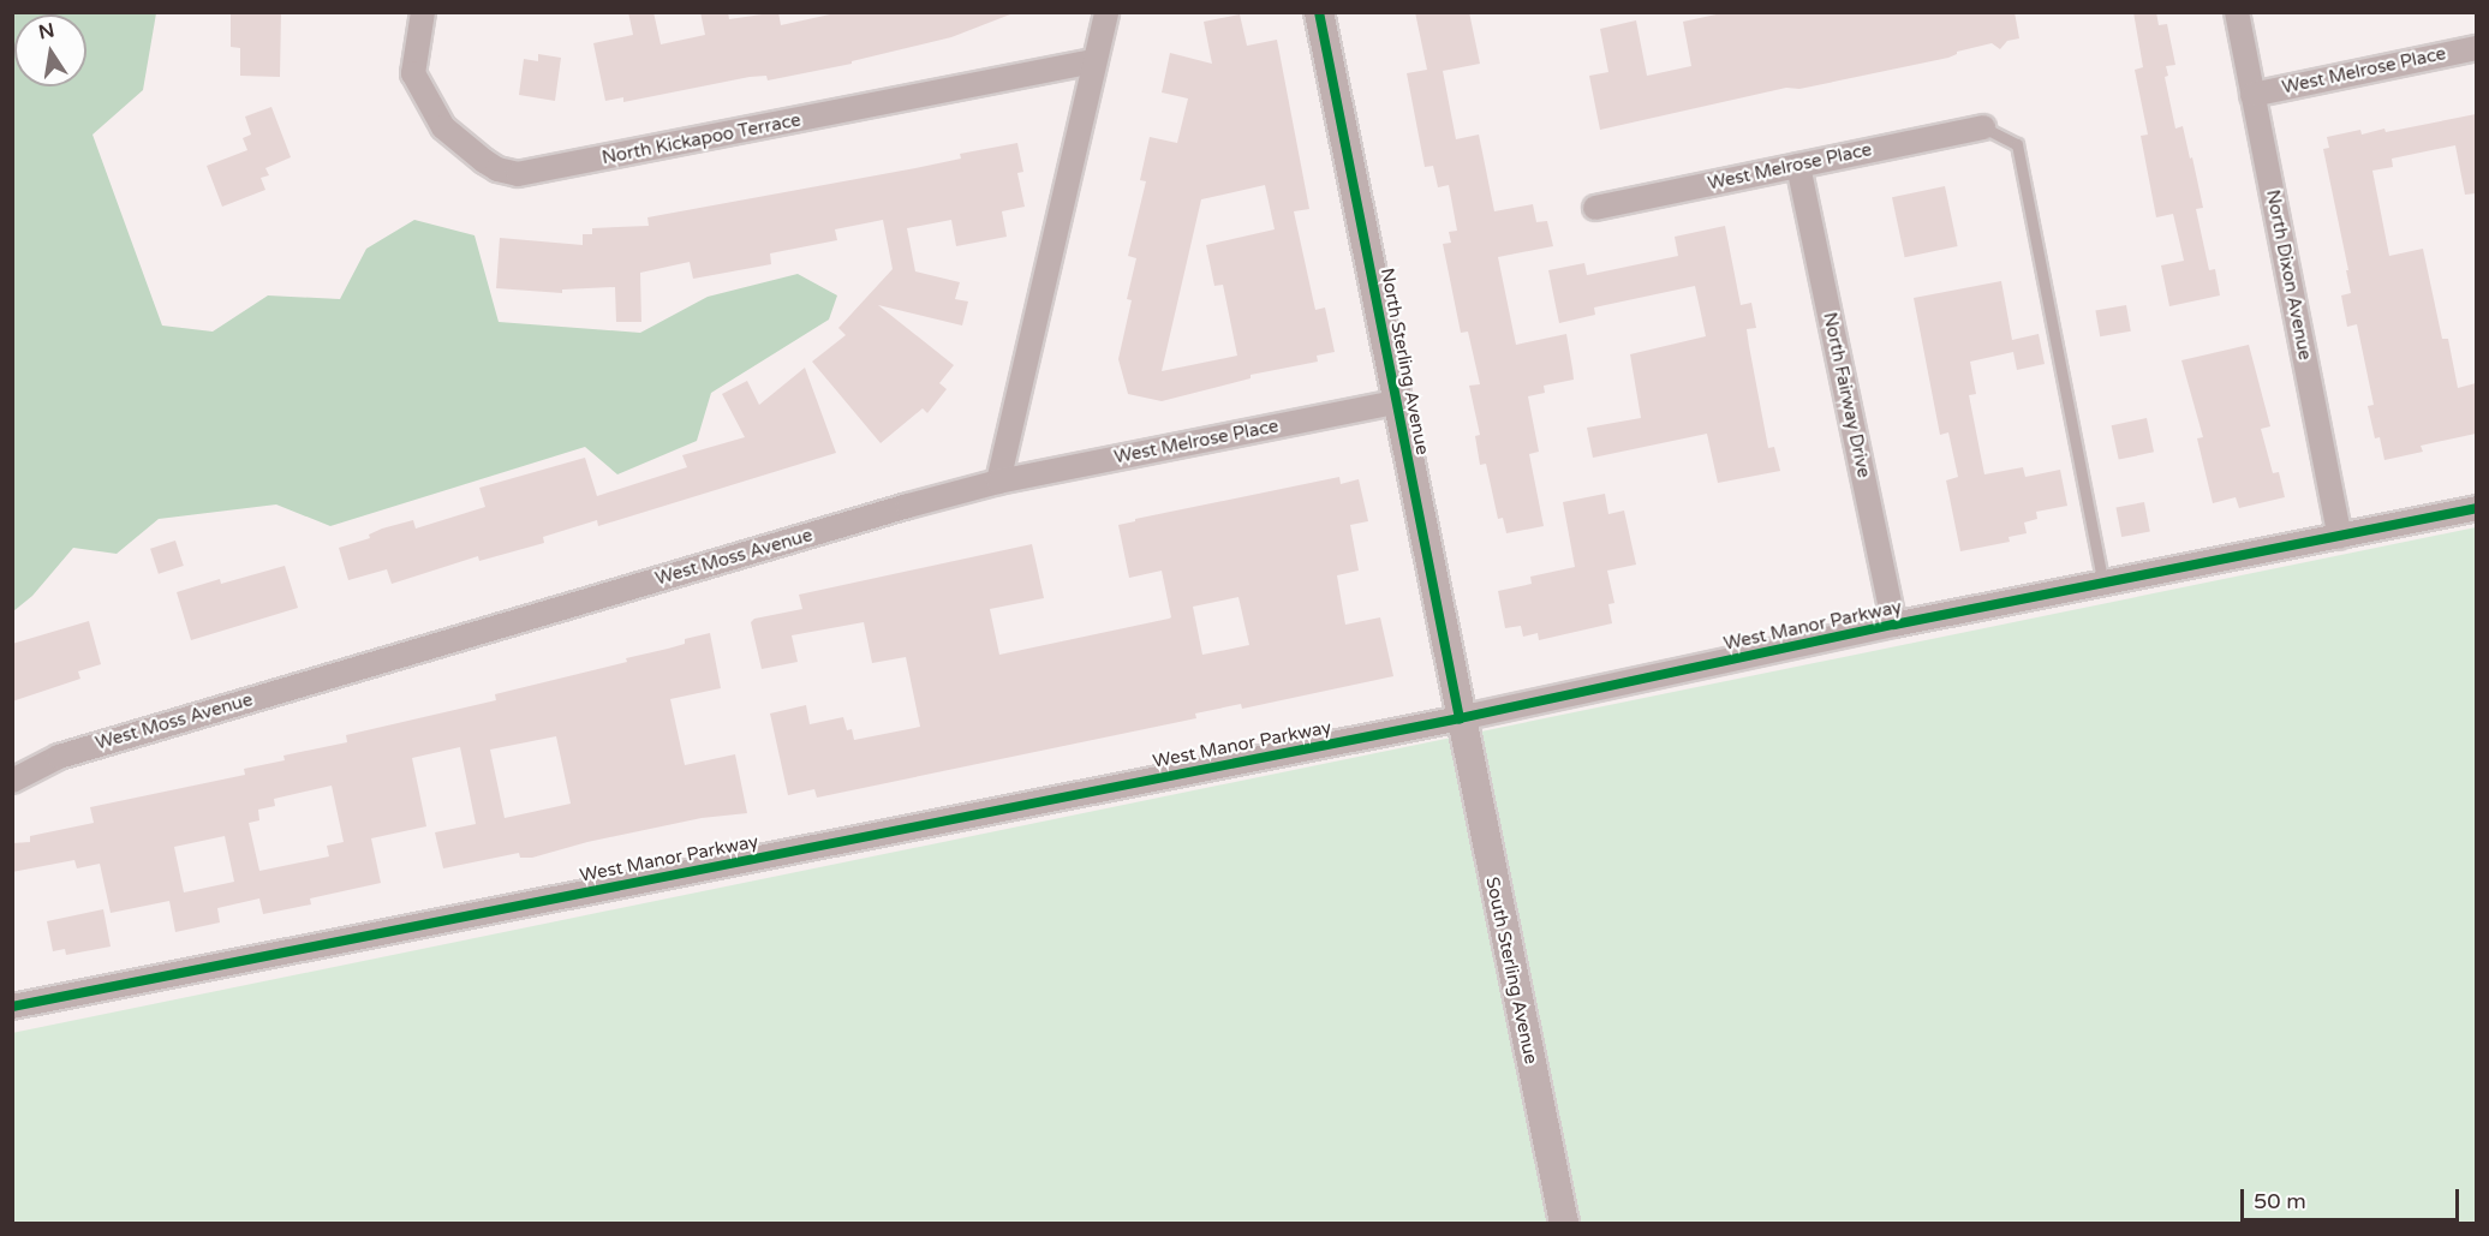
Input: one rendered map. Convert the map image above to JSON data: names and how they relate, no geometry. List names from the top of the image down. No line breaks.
{"streets":{"street":["West Melrose Place","North Kickapoo Terrace","North Dixon Avenue","North Sterling Avenue","North Fairway Drive","West Moss Avenue","West Manor Parkway","South Sterling Avenue"]},"crossings":[["West Melrose Place","North Dixon Avenue"],["West Melrose Place","North Sterling Avenue"],["West Melrose Place","North Fairway Drive"],["West Melrose Place","West Moss Avenue"],["North Dixon Avenue","West Manor Parkway"],["North Sterling Avenue","West Manor Parkway"],["North Sterling Avenue","South Sterling Avenue"],["North Fairway Drive","West Manor Parkway"],["West Manor Parkway","South Sterling Avenue"]],"scale_bar":"50 m","north":"top"}
